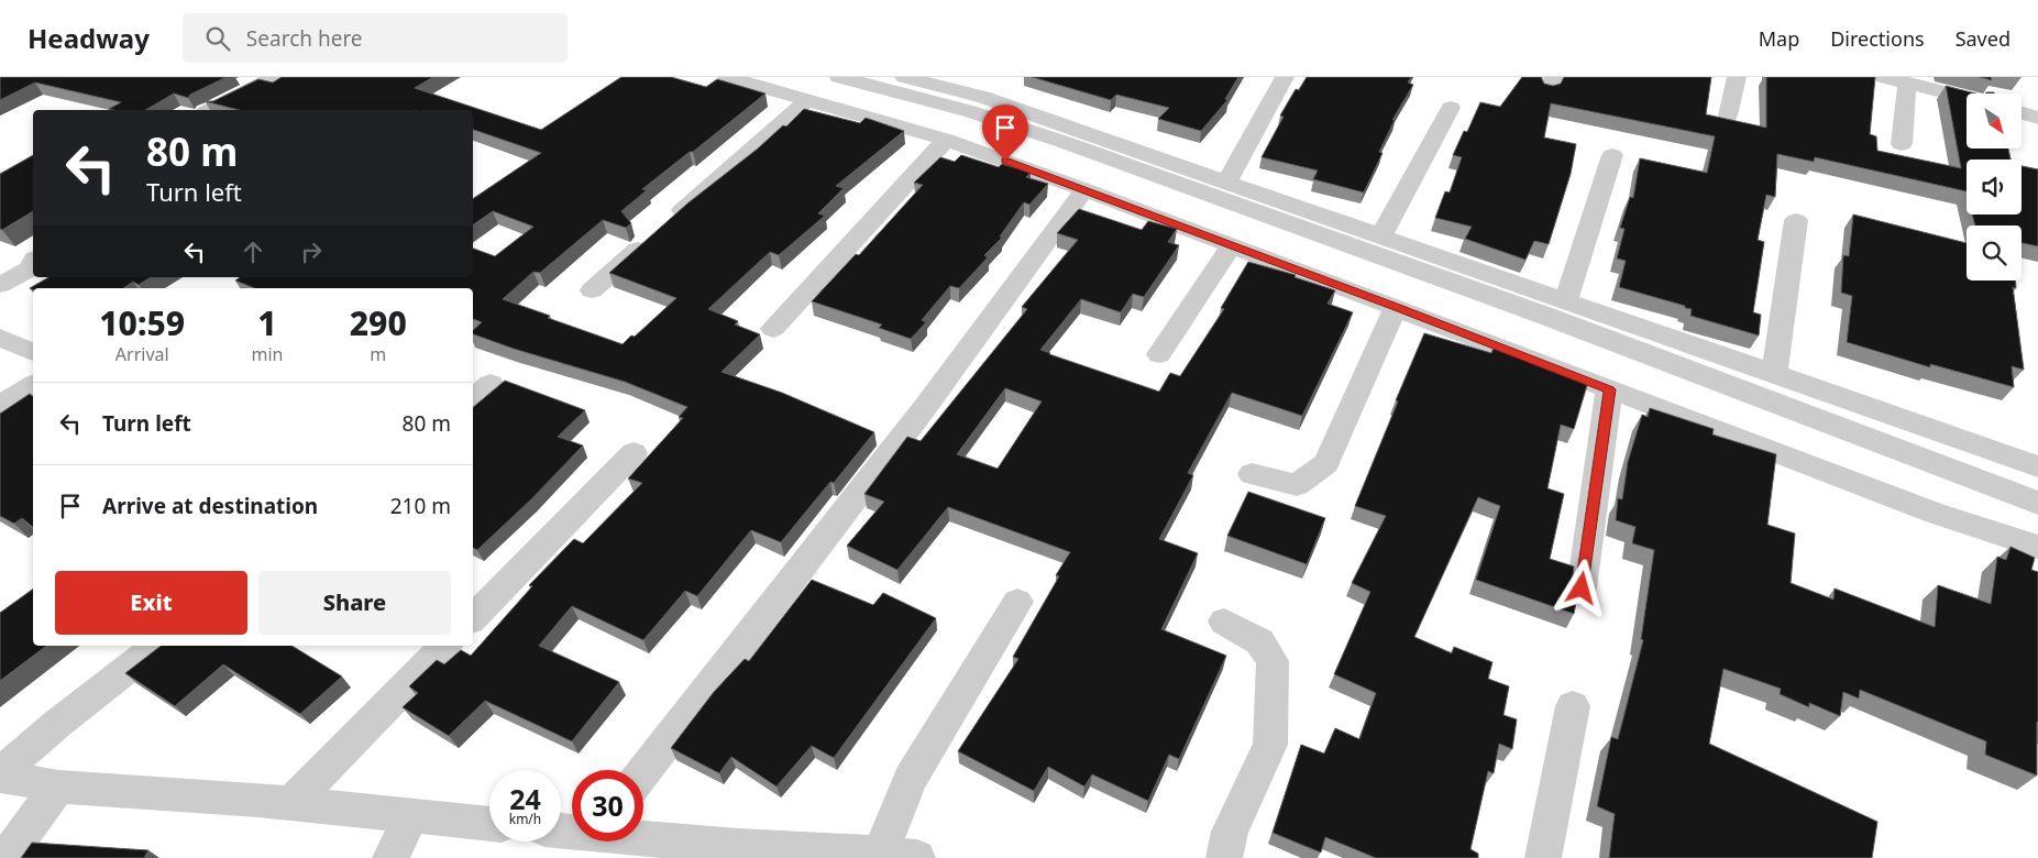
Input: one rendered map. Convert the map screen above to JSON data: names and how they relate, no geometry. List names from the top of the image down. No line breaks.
{"north":"bottom right","page":{"header":"Headway","search":"Search here","nav":["Map","Directions","Saved"],"turn":["80 m","Turn left"],"eta":["10:59","Arrival","1","min","290","m"],"list":[{"name":"Turn left","value":"80 m"},{"name":"Arrive at destination","value":"210 m"}],"buttons":["Exit","Share"],"speed":"24 km/h","limit":"30"}}
